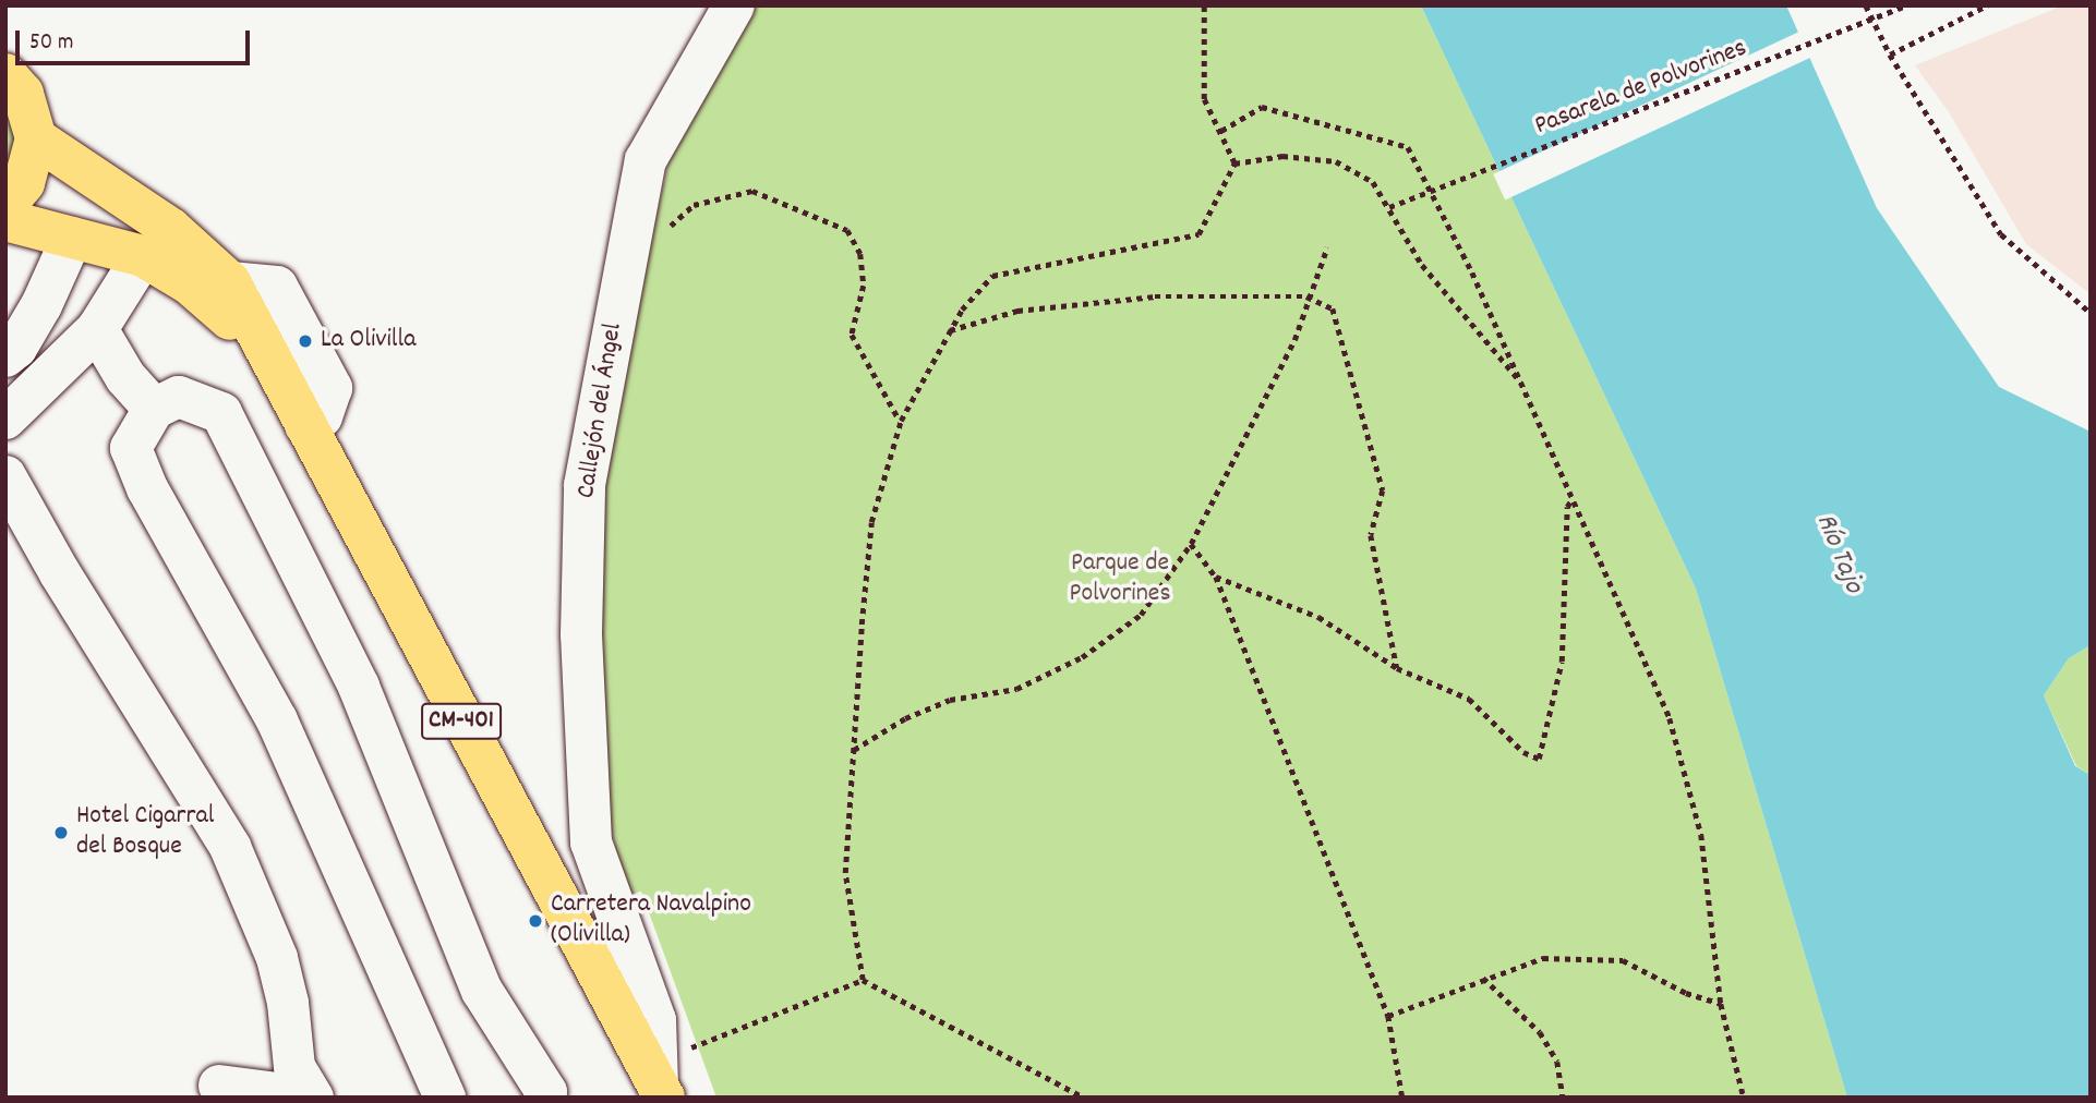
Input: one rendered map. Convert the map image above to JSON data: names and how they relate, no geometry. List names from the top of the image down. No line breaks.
{"streets":{"main road":["CM-401"],"street":["Callejón del Ángel"],"path":["Pasarela de Polvorines"]},"crossings":[["Callejón del Ángel","CM-401"]],"water":["Río Tajo"],"parks":["Parque de Polvorines"],"places":["La Olivilla","Hotel Cigarral del Bosque","Carretera Navalpino (Olivilla)"],"scale_bar":"50 m"}
